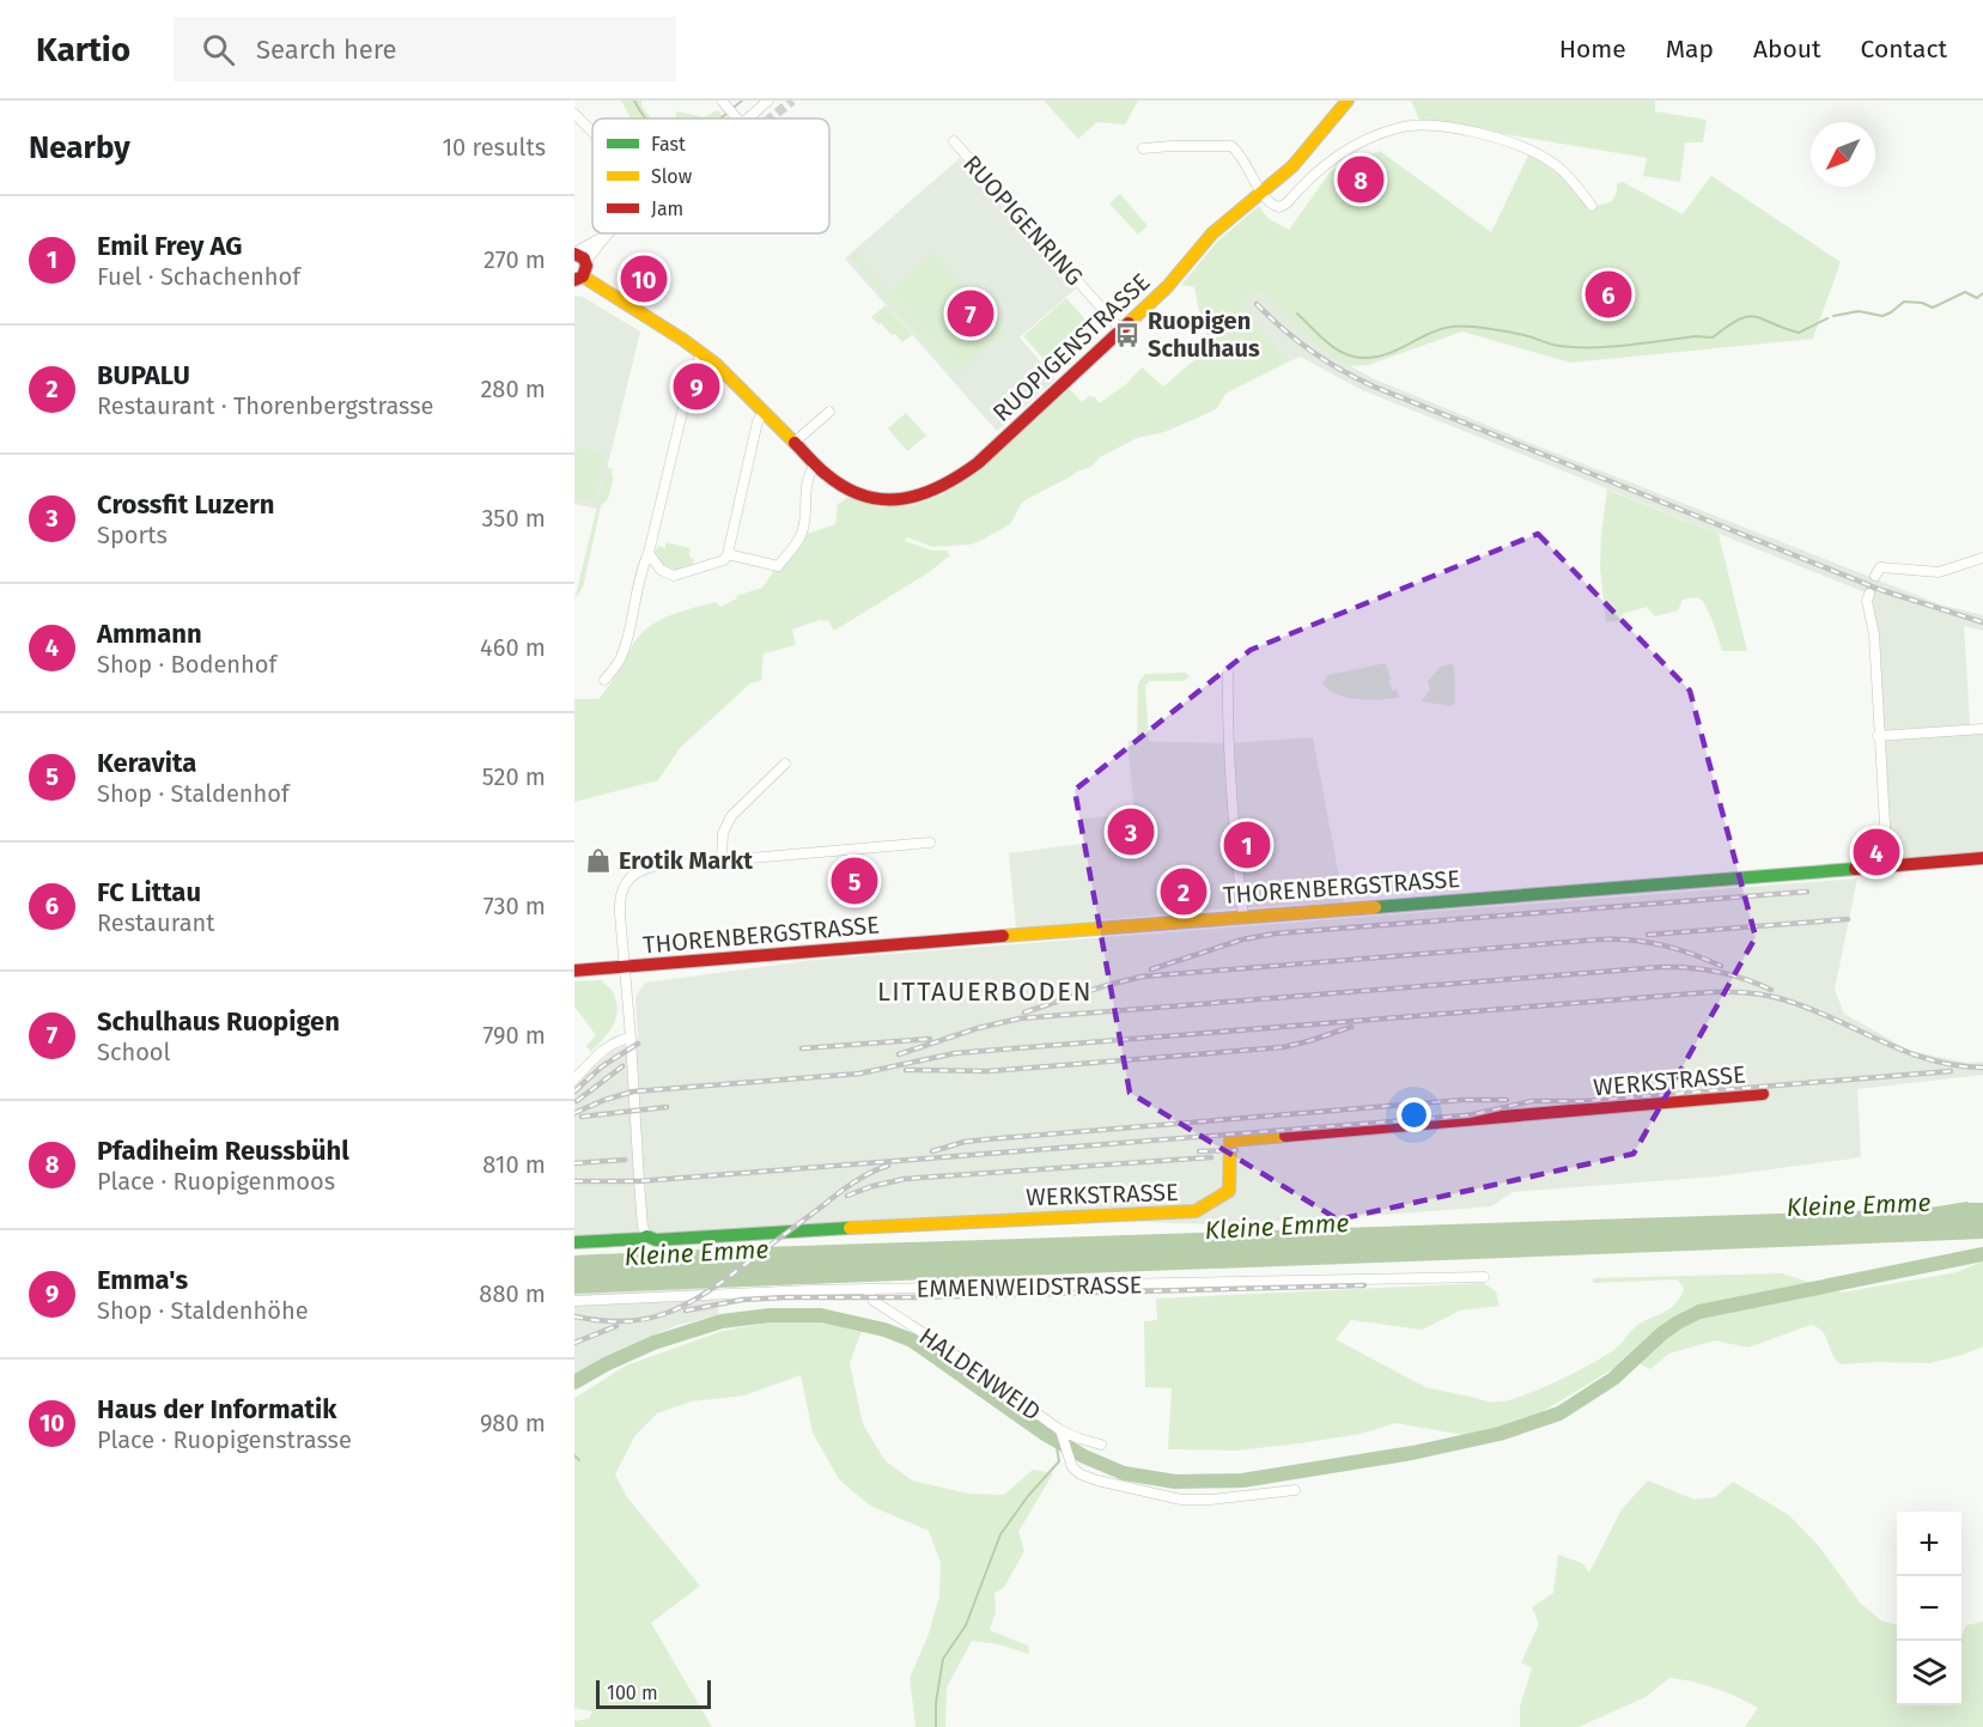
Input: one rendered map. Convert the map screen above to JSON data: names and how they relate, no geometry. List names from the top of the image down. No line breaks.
{"streets":{"street":["RUOPIGENRING","RUOPIGENSTRASSE","THORENBERGSTRASSE","WERKSTRASSE","EMMENWEIDSTRASSE","HALDENWEID"]},"crossings":[["RUOPIGENRING","RUOPIGENSTRASSE"],["EMMENWEIDSTRASSE","HALDENWEID"]],"districts":["LITTAUERBODEN"],"water":["Kleine Emme"],"places":{"bus stop":["Ruopigen Schulhaus"],"shop":["Erotik Markt"]},"legend":["Fast","Slow","Jam"],"scale_bar":"100 m","north":"bottom left","page":{"header":"Kartio","search":"Search here","nav":["Home","Map","About","Contact"],"heading":["Nearby","10 results"],"pins":["8","10","6","7","9","3","1","4","5","2"],"list":[{"mark":"1","name":"Emil Frey AG","note":"Fuel · Schachenhof","value":"270 m"},{"mark":"2","name":"BUPALU","note":"Restaurant · Thorenbergstrasse","value":"280 m"},{"mark":"3","name":"Crossfit Luzern","note":"Sports","value":"350 m"},{"mark":"4","name":"Ammann","note":"Shop · Bodenhof","value":"460 m"},{"mark":"5","name":"Keravita","note":"Shop · Staldenhof","value":"520 m"},{"mark":"6","name":"FC Littau","note":"Restaurant","value":"730 m"},{"mark":"7","name":"Schulhaus Ruopigen","note":"School","value":"790 m"},{"mark":"8","name":"Pfadiheim Reussbühl","note":"Place · Ruopigenmoos","value":"810 m"},{"mark":"9","name":"Emma's","note":"Shop · Staldenhöhe","value":"880 m"},{"mark":"10","name":"Haus der Informatik","note":"Place · Ruopigenstrasse","value":"980 m"}],"map_buttons":["+","−"],"scale":"100 m"}}
